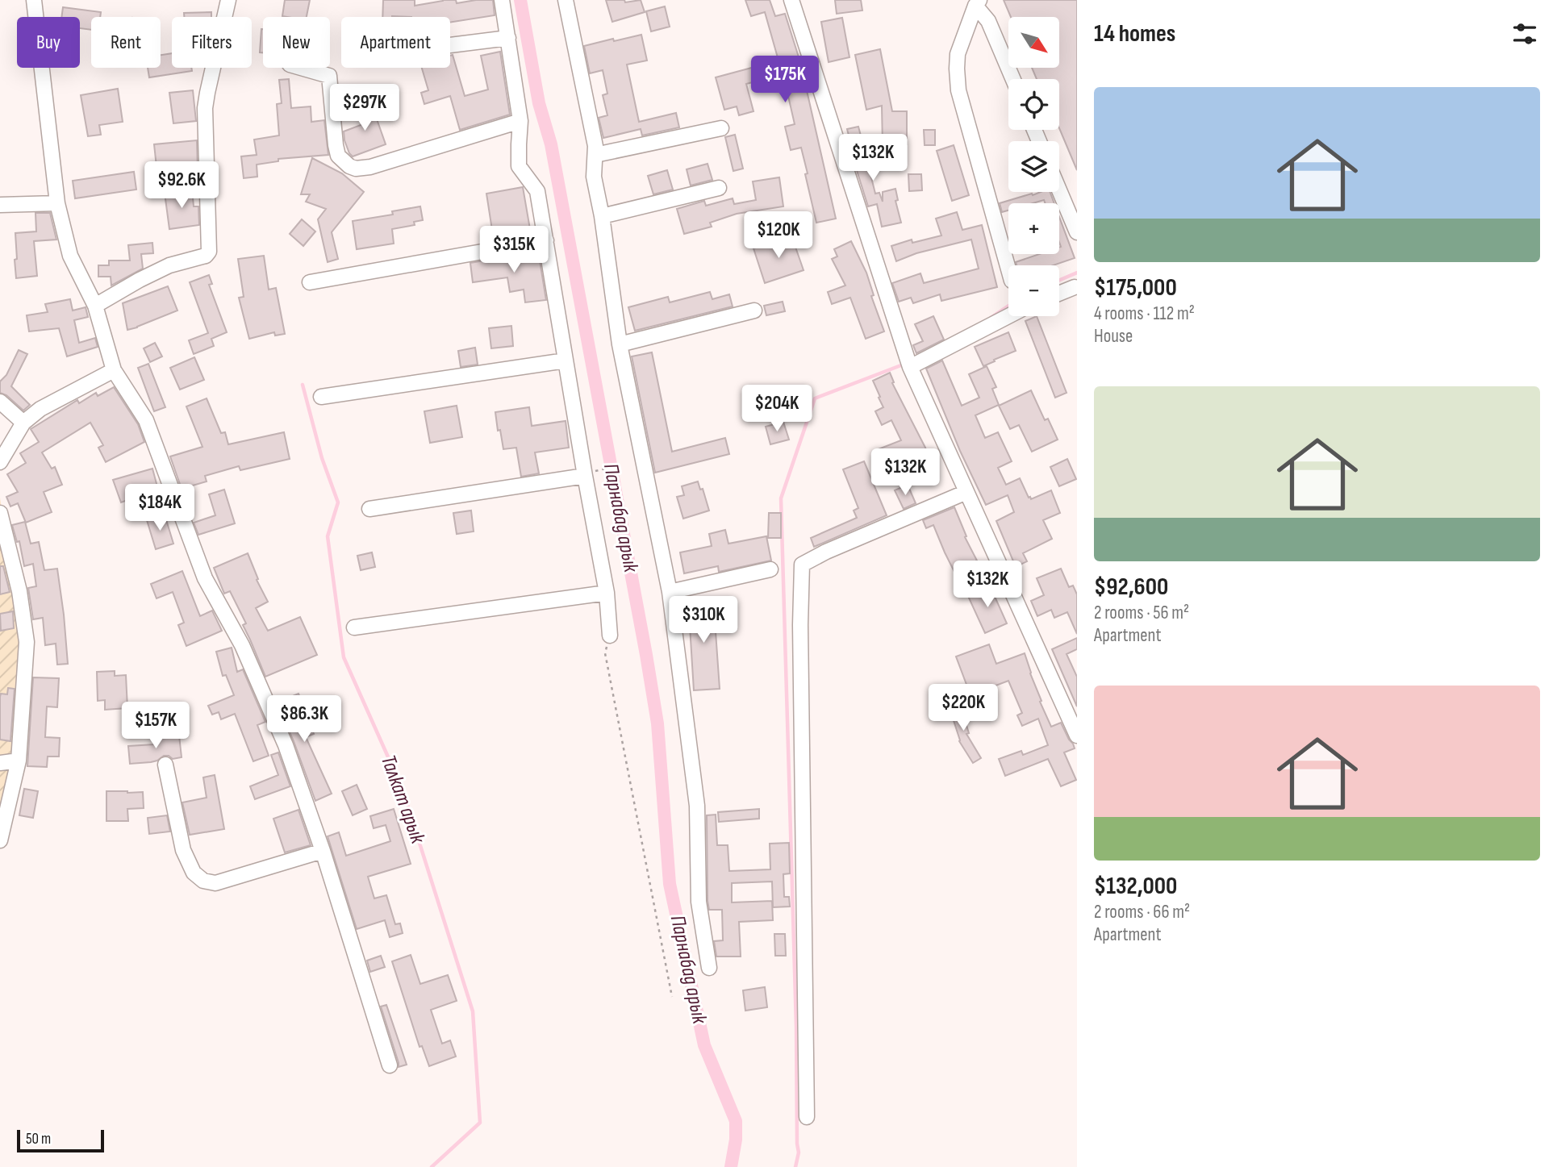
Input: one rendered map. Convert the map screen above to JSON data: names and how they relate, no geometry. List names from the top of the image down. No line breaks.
{"water":["Парнабад арык","Талкат арык"],"scale_bar":"50 m","north":"bottom right","page":{"heading":"14 homes","map_buttons":["+","−"],"chip":["Buy","Rent","Filters","New","Apartment"],"price":["$175K","$297K","$132K","$92.6K","$120K","$315K","$204K","$132K","$184K","$132K","$310K","$220K","$86.3K","$157K"],"list":[{"name":"$175,000","note":"4 rooms · 112 m² · House"},{"name":"$92,600","note":"2 rooms · 56 m² · Apartment"},{"name":"$132,000","note":"2 rooms · 66 m² · Apartment"}],"scale":"50 m"}}
